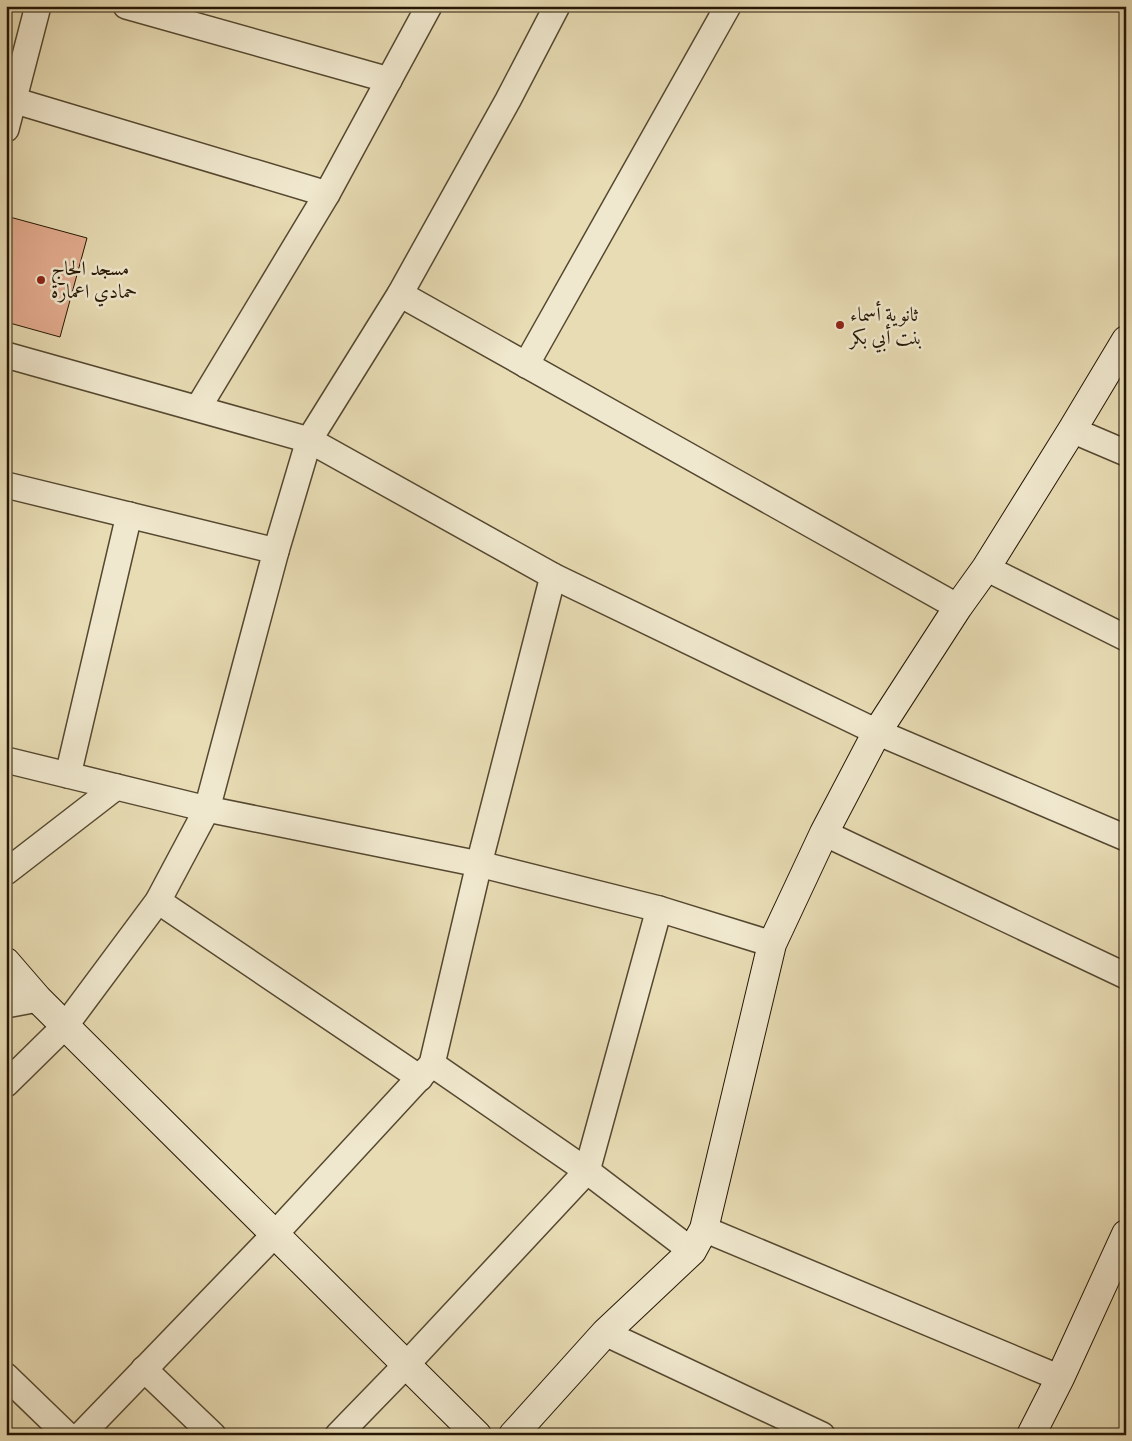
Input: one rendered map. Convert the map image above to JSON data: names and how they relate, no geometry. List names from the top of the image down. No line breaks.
{"places":["مسجد الحاج حمادي اعمارة","ثانوية أسماء بنت أبي بكر"]}
